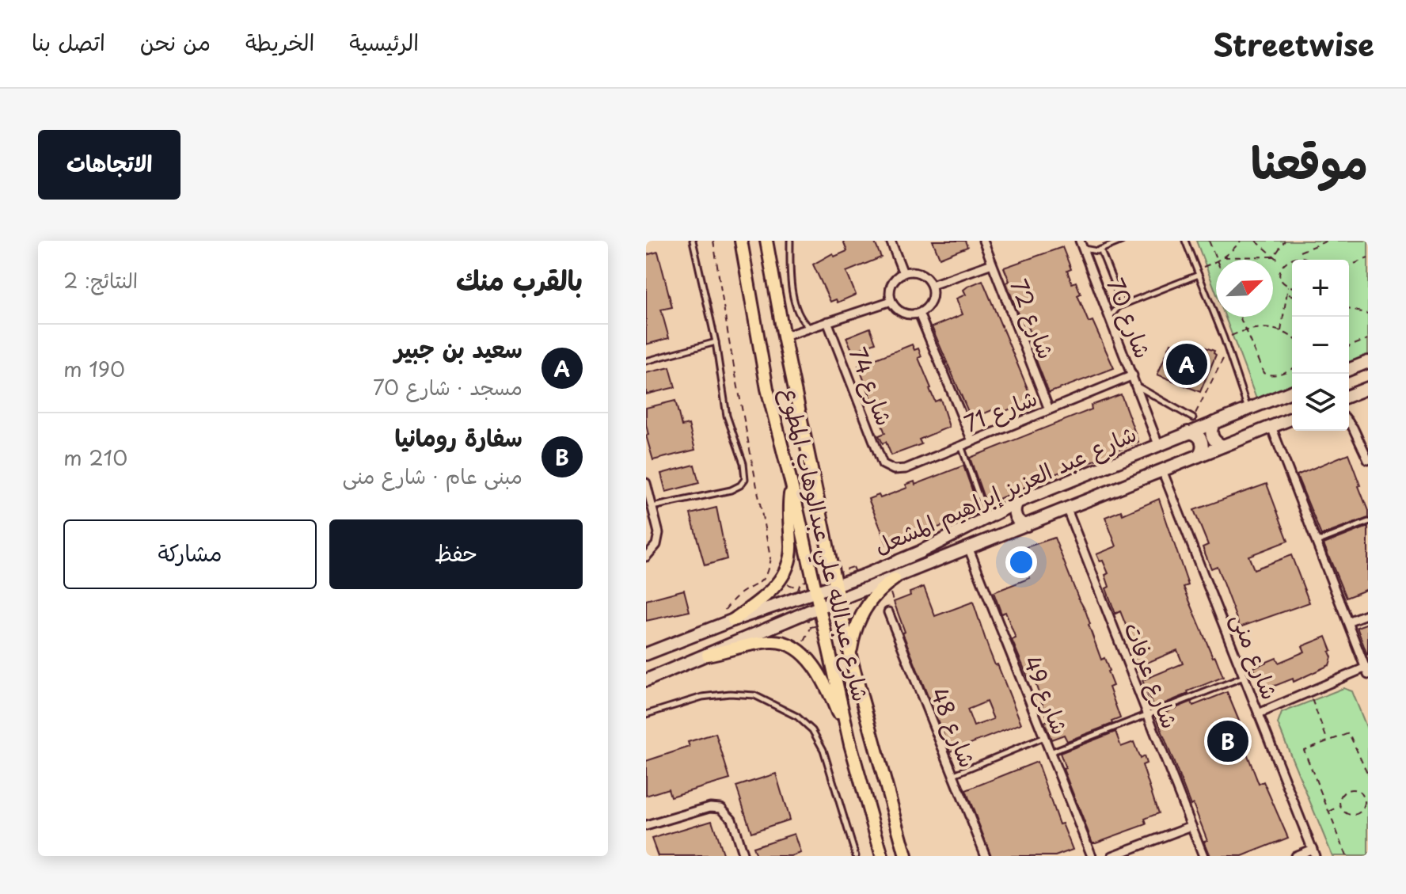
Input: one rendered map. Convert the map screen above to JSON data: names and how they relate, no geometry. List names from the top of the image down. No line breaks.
{"streets":{"main road":["شارع عبد العزيز إبراهيم المشعل","شارع عبدالله علي عبدالوهاب المطوع"],"street":["شارع 70","شارع 72","شارع 74","شارع 71","شارع منى","شارع عرفات","شارع 49","شارع 48"]},"crossings":[["شارع 70","شارع 71"],["شارع 70","شارع عبد العزيز إبراهيم المشعل"],["شارع 72","شارع 71"],["شارع 74","شارع 71"],["شارع عبد العزيز إبراهيم المشعل","شارع عبدالله علي عبدالوهاب المطوع"],["شارع عبد العزيز إبراهيم المشعل","شارع منى"],["شارع عبد العزيز إبراهيم المشعل","شارع عرفات"],["شارع عبد العزيز إبراهيم المشعل","شارع 49"]],"north":"top right","page":{"header":"Streetwise","nav":["الرئيسية","الخريطة","من نحن","اتصل بنا"],"title":"موقعنا","buttons":["الاتجاهات",["حفظ","مشاركة"]],"heading":["بالقرب منك","النتائج: 2"],"map_buttons":["+","−"],"list":[{"mark":"A","name":"سعيد بن جبير","note":"مسجد · شارع 70","value":"190 m"},{"mark":"B","name":"سفارة رومانيا","note":"مبنى عام · شارع منى","value":"210 m"}],"pins":["A","B"]}}
